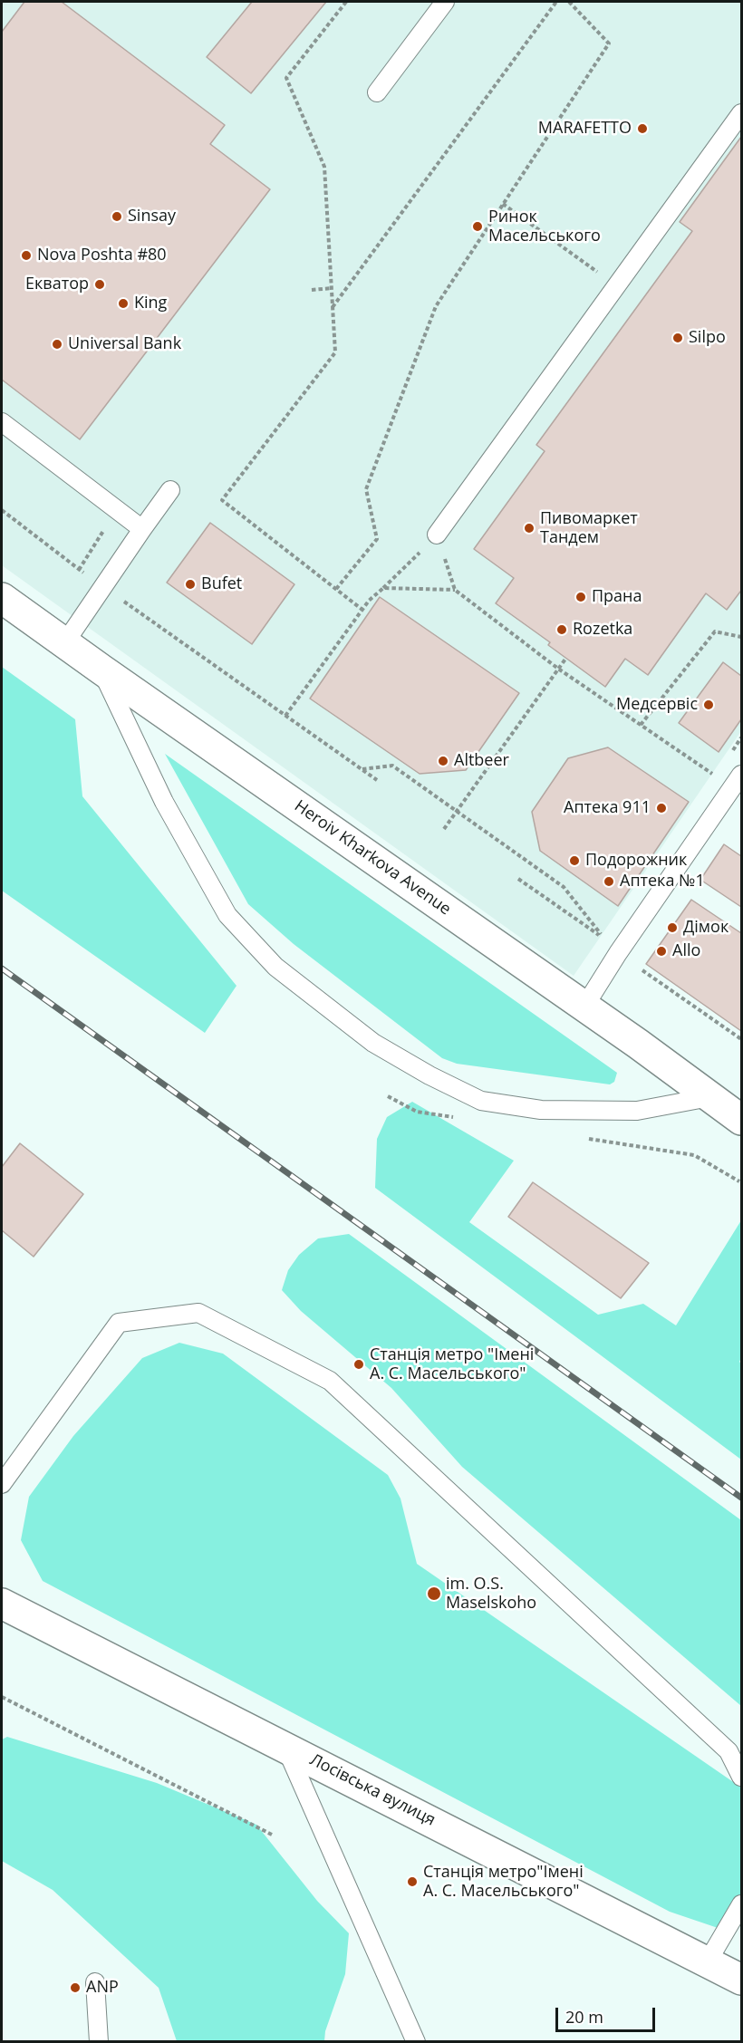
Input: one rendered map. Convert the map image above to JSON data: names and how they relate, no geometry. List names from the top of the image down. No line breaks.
{"streets":{"main road":["Heroiv Kharkova Avenue","Лосівська вулиця"]},"places":["MARAFETTO","Sinsay","Ринок Масельського","Nova Poshta #80","Екватор","King","Silpo","Universal Bank","Пивомаркет Тандем","Bufet","Прана","Rozetka","Медсервіс","Altbeer","Аптека 911","Подорожник","Аптека №1","Дімок","Allo","Станція метро \"Імені А. С. Масельського\"","іm. O.S. Maselskoho","Станція метро\"Імені А. С. Масельського\"","ANP"],"scale_bar":"20 m"}
